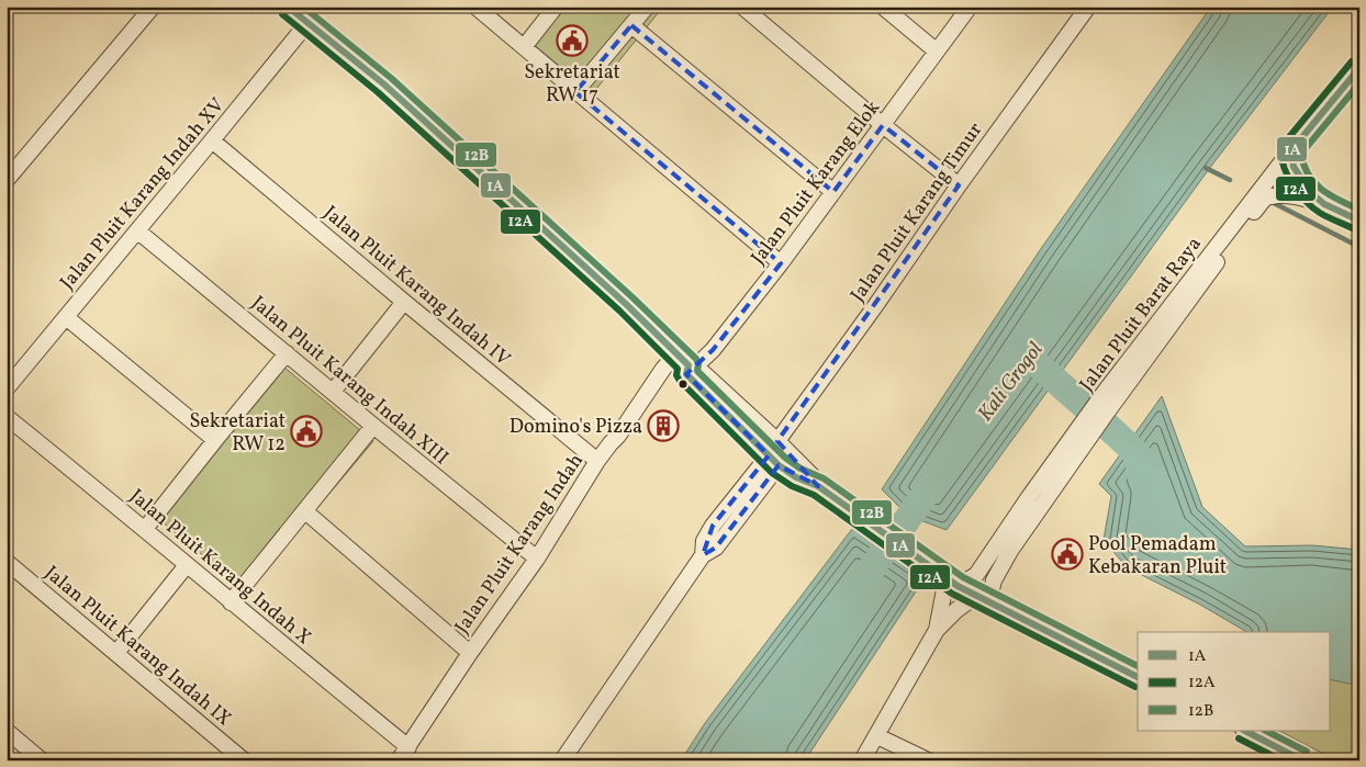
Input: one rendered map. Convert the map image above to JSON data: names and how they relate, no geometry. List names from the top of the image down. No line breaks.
{"streets":{"street":["Jalan Pluit Karang Elok","Jalan Pluit Karang Indah XV","Jalan Pluit Karang Timur","Jalan Pluit Karang Indah IV","Jalan Pluit Barat Raya","Jalan Pluit Karang Indah XIII","Jalan Pluit Karang Indah","Jalan Pluit Karang Indah X","Jalan Pluit Karang Indah IX"]},"crossings":[["Jalan Pluit Karang Indah XV","Jalan Pluit Karang Indah IV"],["Jalan Pluit Karang Indah XV","Jalan Pluit Karang Indah XIII"],["Jalan Pluit Karang Indah IV","Jalan Pluit Karang Indah"],["Jalan Pluit Karang Indah XIII","Jalan Pluit Karang Indah"],["Jalan Pluit Karang Indah","Jalan Pluit Karang Indah X"]],"water":["Kali Grogol"],"places":{"public building":["Sekretariat RW 17","Sekretariat RW 12","Pool Pemadam Kebakaran Pluit"],"building":["Domino's Pizza"]},"lines":["transit line 1A","transit line 12B","transit line 12A"],"legend":["1A","12A","12B"]}
